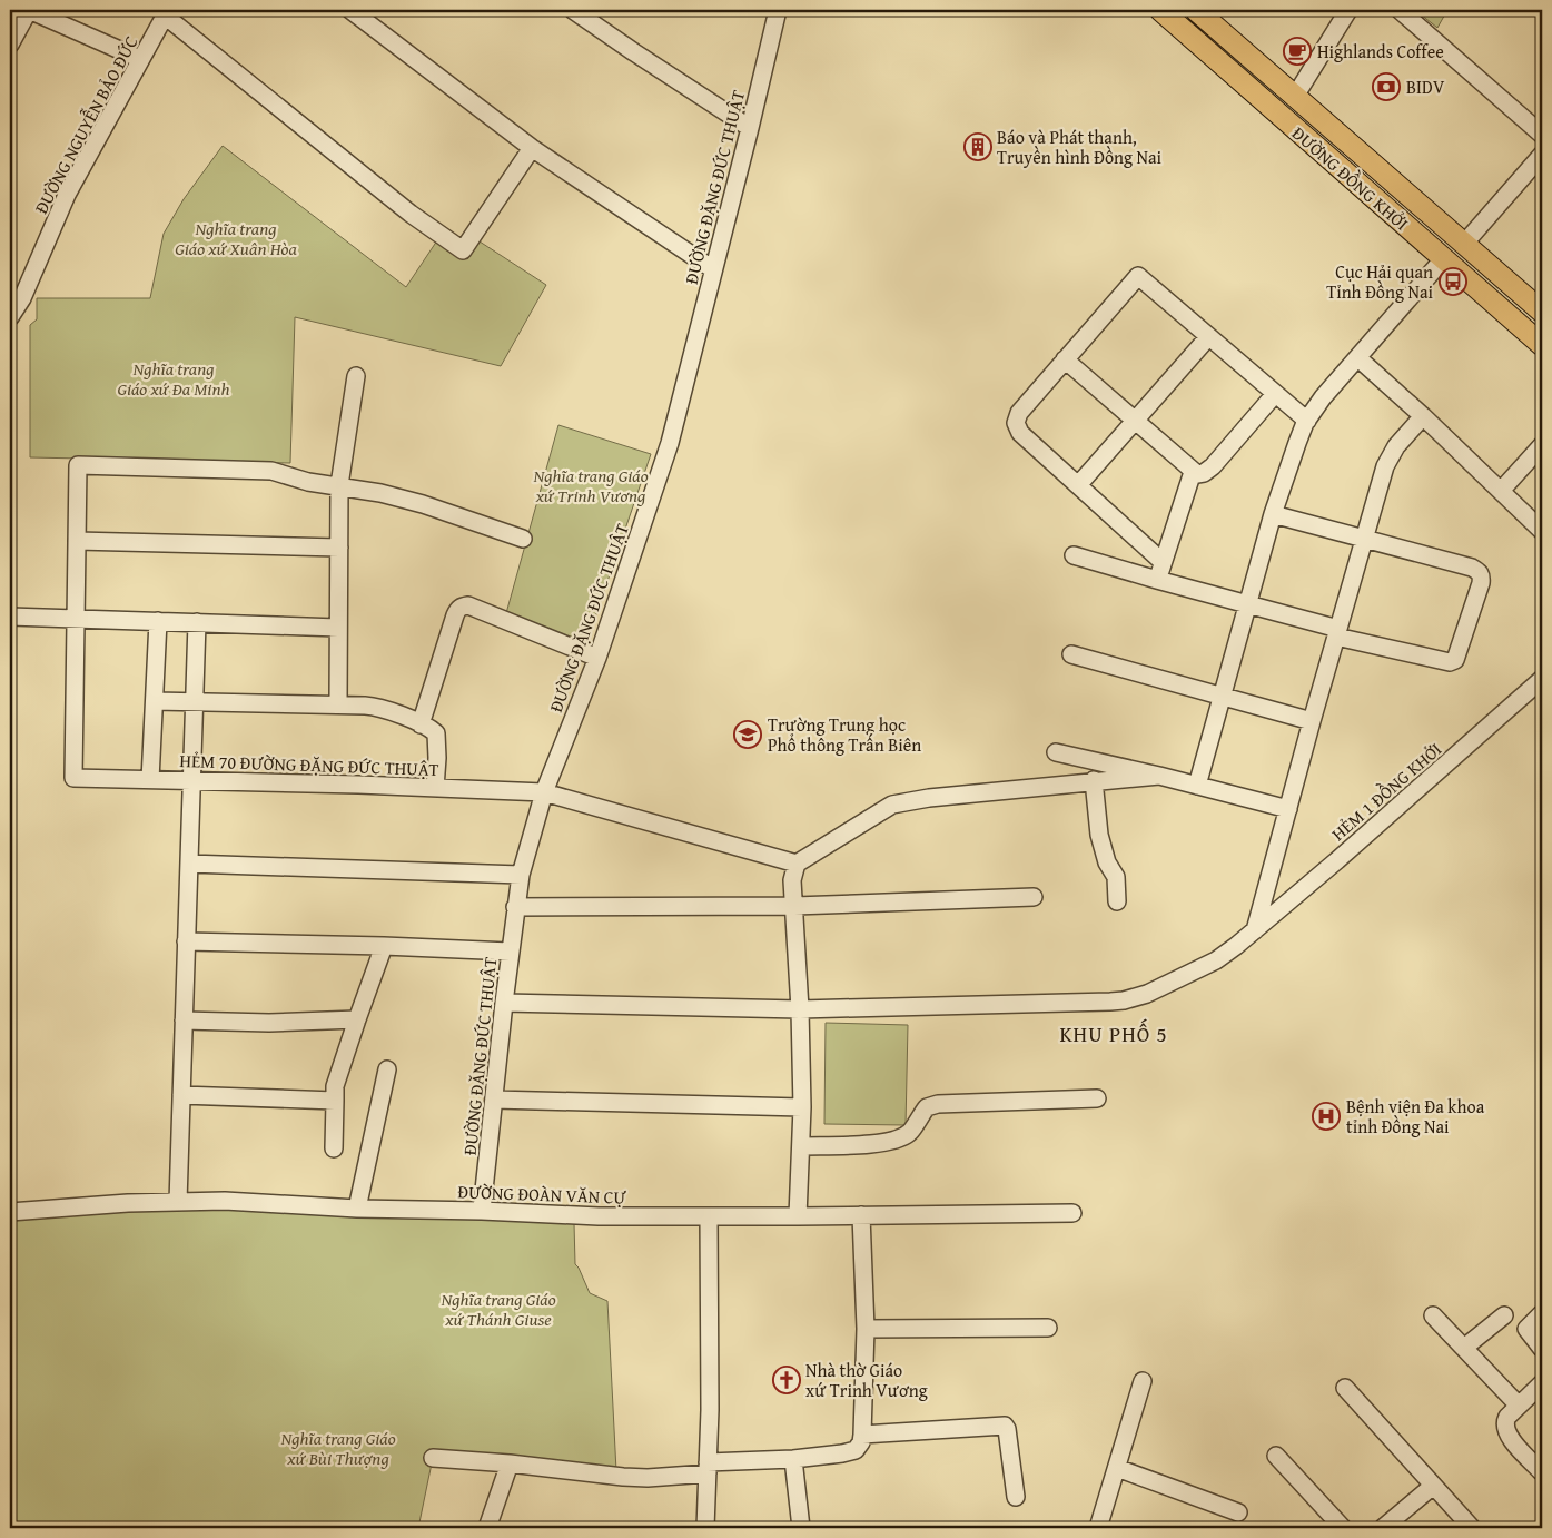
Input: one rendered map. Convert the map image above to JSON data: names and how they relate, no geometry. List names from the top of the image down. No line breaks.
{"streets":{"main road":["ĐƯỜNG ĐỒNG KHỞI"],"street":["ĐƯỜNG NGUYỄN BẢO ĐỨC","ĐƯỜNG ĐẶNG ĐỨC THUẬT","HẺM 70 ĐƯỜNG ĐẶNG ĐỨC THUẬT","HẺM 1 ĐỒNG KHỞI","ĐƯỜNG ĐOÀN VĂN CỰ"]},"crossings":[["ĐƯỜNG ĐẶNG ĐỨC THUẬT","HẺM 70 ĐƯỜNG ĐẶNG ĐỨC THUẬT"],["ĐƯỜNG ĐẶNG ĐỨC THUẬT","HẺM 1 ĐỒNG KHỞI"],["ĐƯỜNG ĐẶNG ĐỨC THUẬT","ĐƯỜNG ĐOÀN VĂN CỰ"]],"districts":["KHU PHỐ 5"],"parks":["Nghĩa trang Giáo xứ Xuân Hòa","Nghĩa trang Giáo xứ Đa Minh","Nghĩa trang Giáo xứ Trinh Vương","Nghĩa trang Giáo xứ Thánh Giuse","Nghĩa trang Giáo xứ Bùi Thượng"],"places":{"cafe":["Highlands Coffee"],"bank":["BIDV"],"building":["Báo và Phát thanh, Truyền hình Đồng Nai"],"bus stop":["Cục Hải quan Tỉnh Đồng Nai"],"school or university":["Trường Trung học Phổ thông Trấn Biên"],"hospital":["Bệnh viện Đa khoa tỉnh Đồng Nai"],"church":["Nhà thờ Giáo xứ Trinh Vương"]}}
